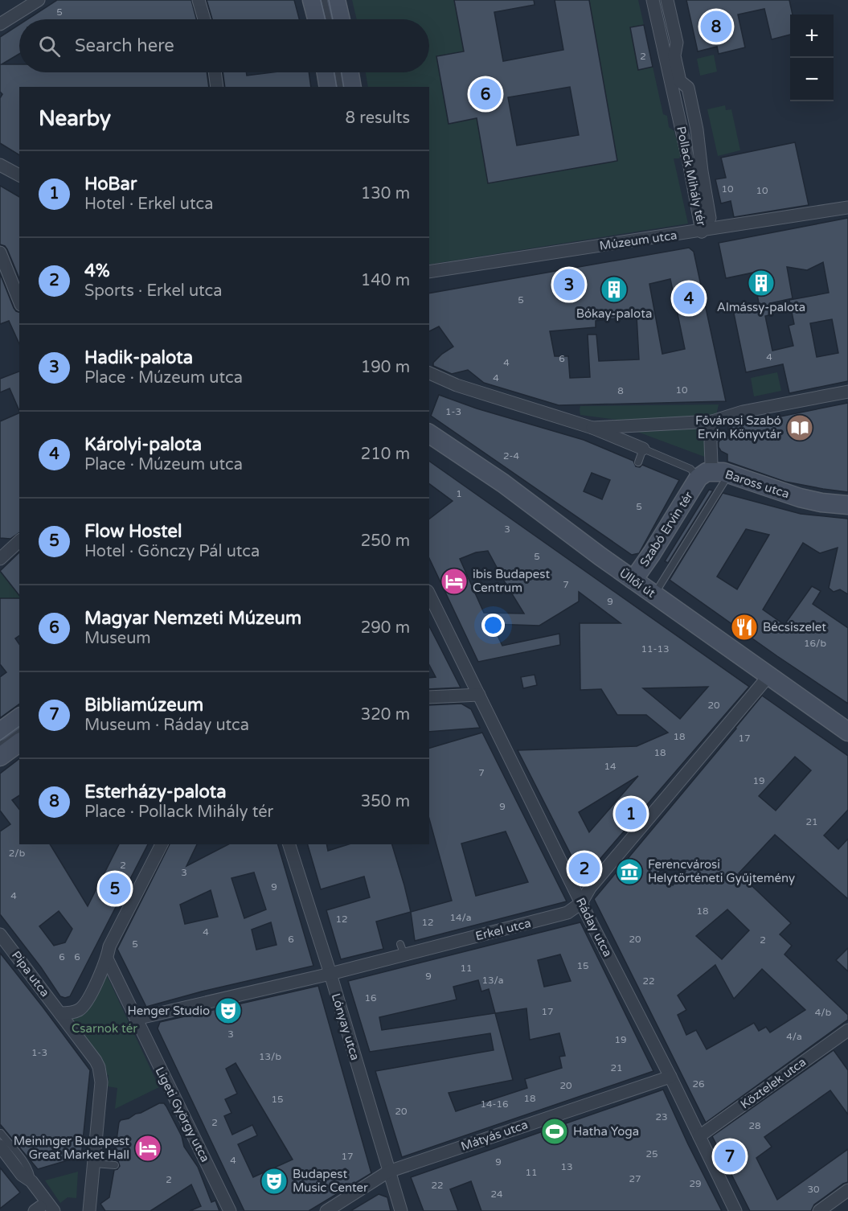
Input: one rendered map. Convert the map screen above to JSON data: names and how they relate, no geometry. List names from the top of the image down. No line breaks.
{"streets":{"main road":["Baross utca","Szabó Ervin tér","Üllői út"],"street":["Pollack Mihály tér","Múzeum utca","Ráday utca","Erkel utca","Pipa utca","Lónyay utca","Köztelek utca","Ligeti György utca","Mátyás utca"]},"crossings":[["Pollack Mihály tér","Múzeum utca"],["Baross utca","Szabó Ervin tér"],["Szabó Ervin tér","Üllői út"],["Üllői út","Erkel utca"],["Ráday utca","Erkel utca"],["Ráday utca","Köztelek utca"],["Ráday utca","Mátyás utca"],["Erkel utca","Lónyay utca"],["Erkel utca","Ligeti György utca"],["Lónyay utca","Mátyás utca"]],"parks":["Csarnok tér"],"places":{"building":["Almássy-palota","Bókay-palota"],"library":["Fővárosi Szabó Ervin Könyvtár"],"hotel":["ibis Budapest Centrum","Meininger Budapest Great Market Hall"],"restaurant":["Bécsiszelet"],"museum":["Ferencvárosi Helytörténeti Gyűjtemény"],"theatre":["Henger Studio","Budapest Music Center"],"sports":["Hatha Yoga"]},"house_numbers":["5","2","10","10","5","4","6","4","4","10","8","1-3","2-4","1","5","3","5","7","9","16/b","11-13","20","18","17","18","14","7","19","9","21","2/b","2","3","9","4","18","14/a","12","12","4","6","20","2","5","6","6","15","11","9","13/a","22","16","17","4/b","3","4/a","19","1-3","13/b","21","26","20","18","15","14-16","20","23","2","28","25","17","4","9","13","11","27","2","29","22","30","24"],"page":{"pins":["8","6","3","4","1","2","5","7"],"map_buttons":["+","−"],"search":"Search here","heading":["Nearby","8 results"],"list":[{"mark":"1","name":"HoBar","note":"Hotel · Erkel utca","value":"130 m"},{"mark":"2","name":"4%","note":"Sports · Erkel utca","value":"140 m"},{"mark":"3","name":"Hadik-palota","note":"Place · Múzeum utca","value":"190 m"},{"mark":"4","name":"Károlyi-palota","note":"Place · Múzeum utca","value":"210 m"},{"mark":"5","name":"Flow Hostel","note":"Hotel · Gönczy Pál utca","value":"250 m"},{"mark":"6","name":"Magyar Nemzeti Múzeum","note":"Museum","value":"290 m"},{"mark":"7","name":"Bibliamúzeum","note":"Museum · Ráday utca","value":"320 m"},{"mark":"8","name":"Esterházy-palota","note":"Place · Pollack Mihály tér","value":"350 m"}]}}
